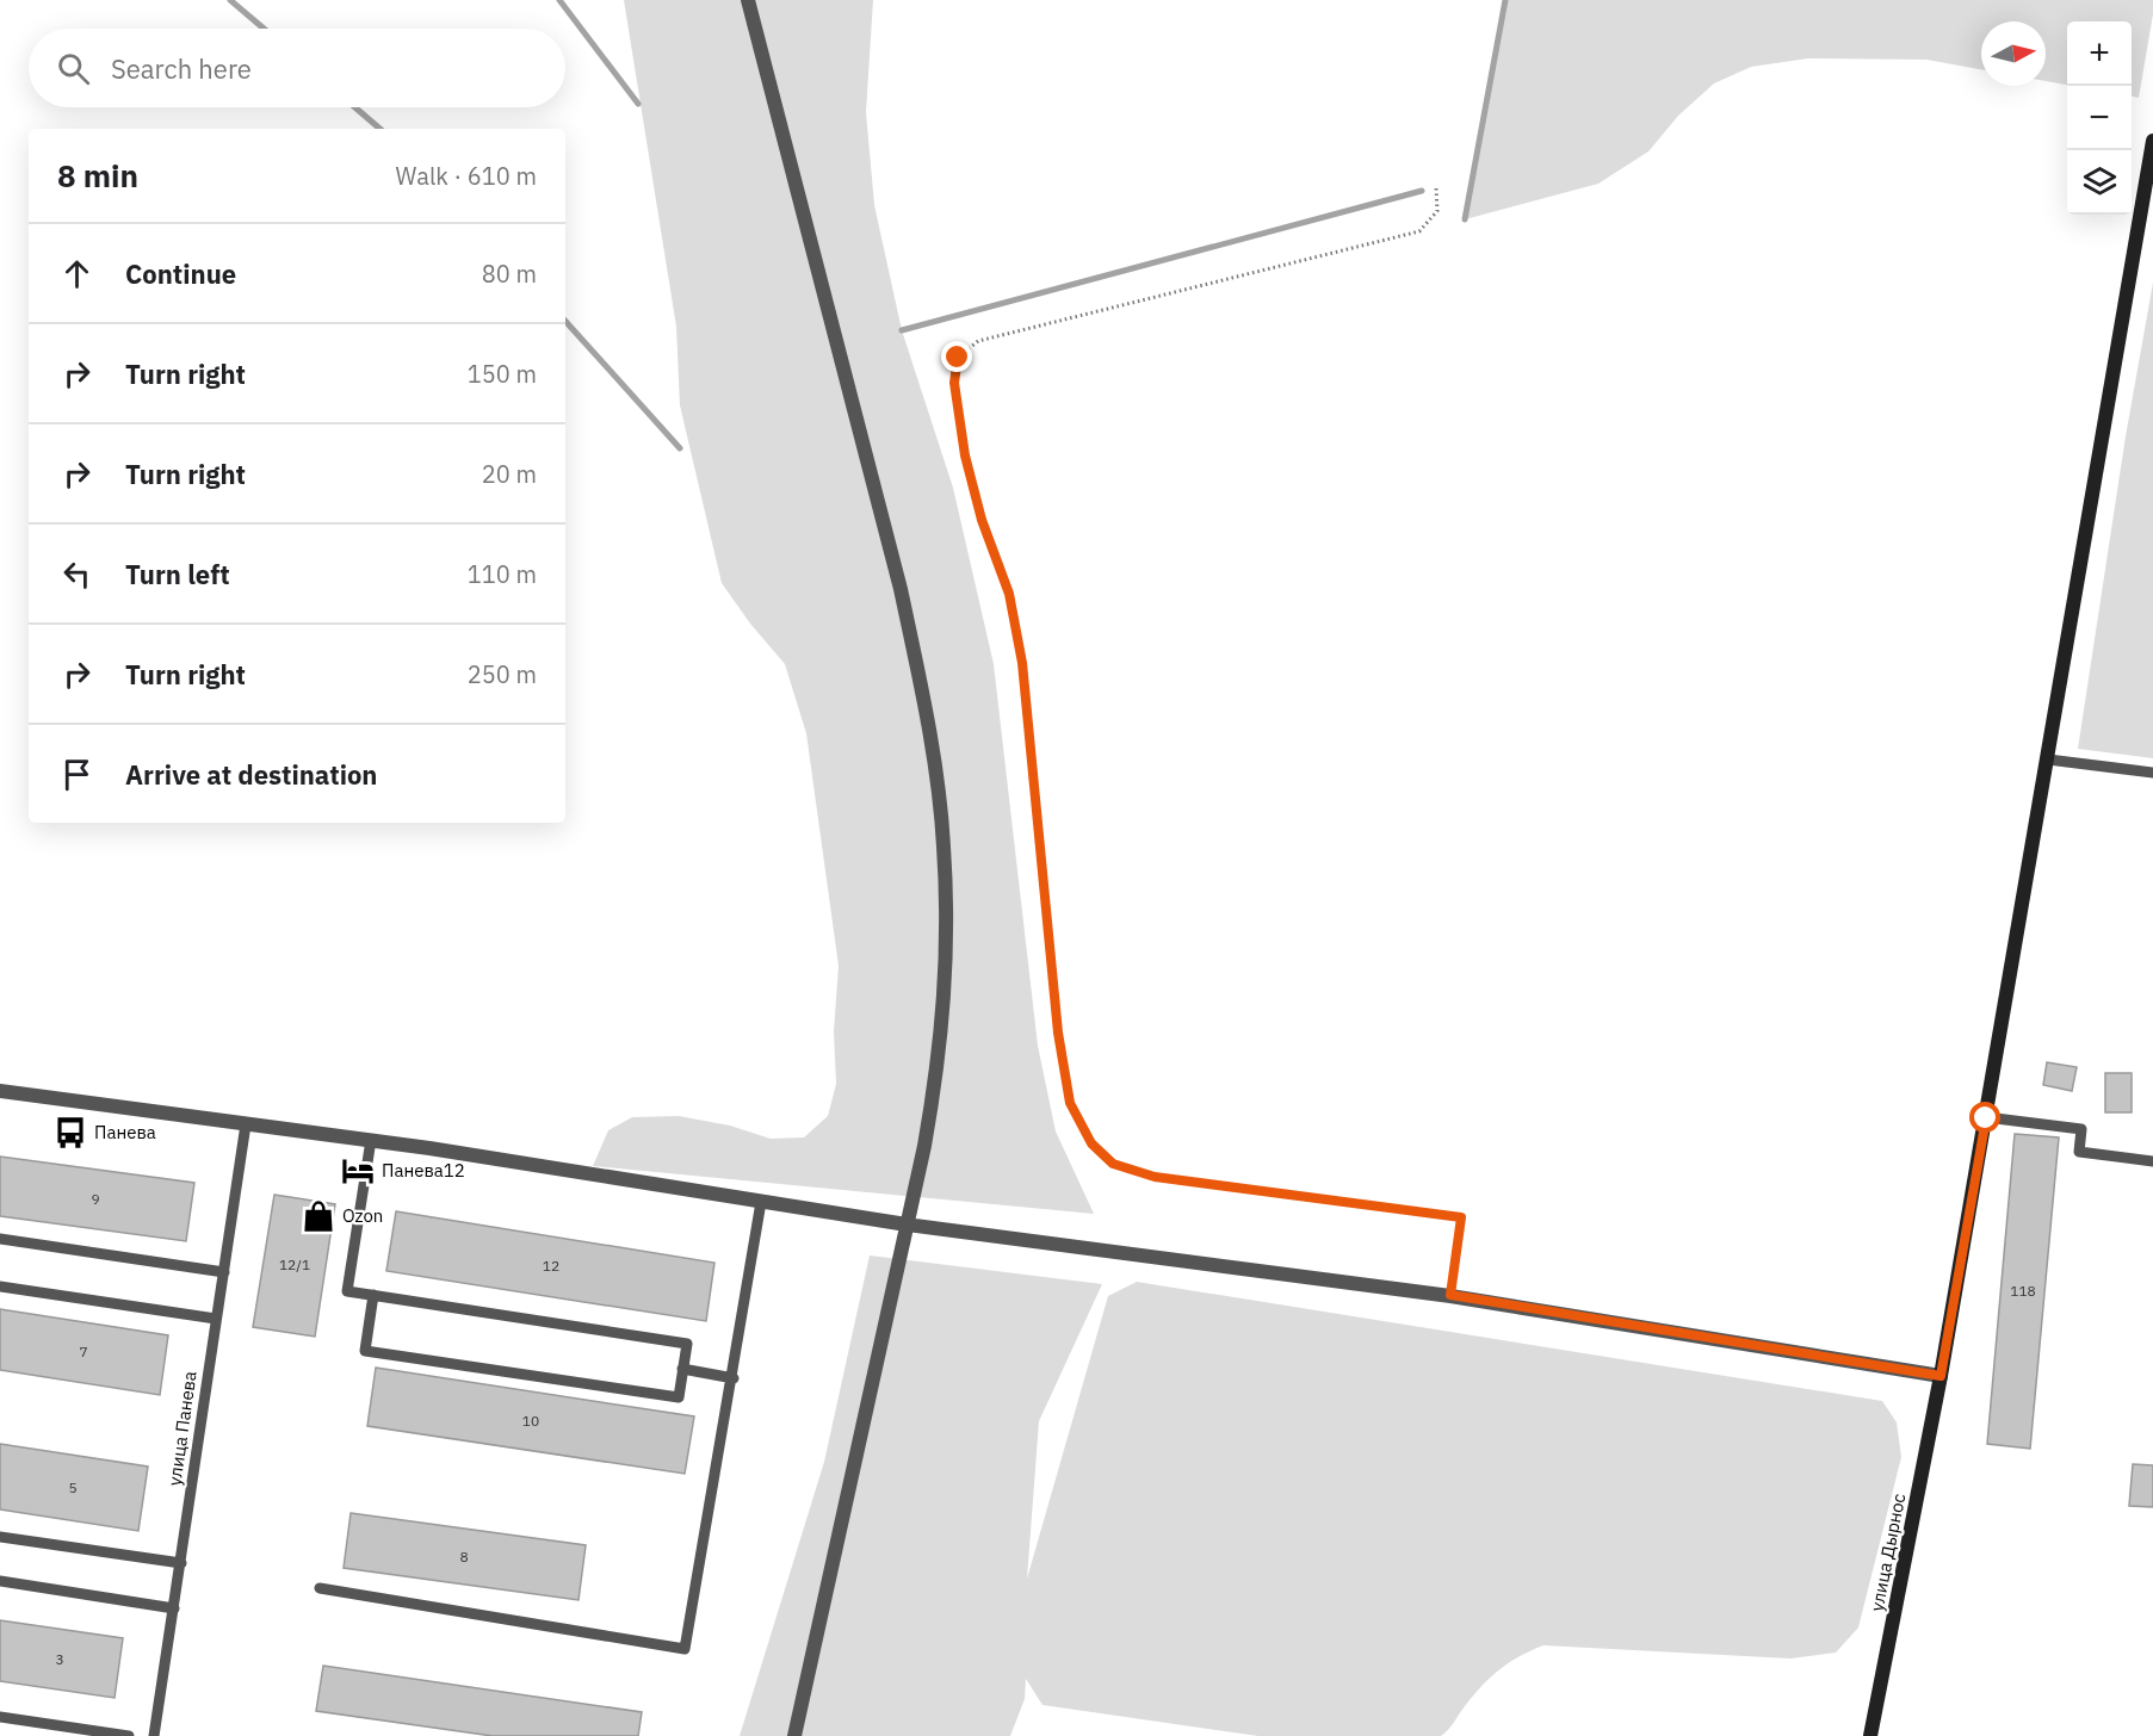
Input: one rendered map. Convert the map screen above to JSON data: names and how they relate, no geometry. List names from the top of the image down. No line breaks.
{"streets":{"main road":["улица Дырнос"],"lane":["улица Панева"]},"places":{"bus stop":["Панева"],"hotel":["Панева12"],"shop":["Ozon"]},"house_numbers":["9","12/1","12","118","7","10","5","8","3"],"north":"right","page":{"map_buttons":["+","−"],"search":"Search here","heading":["8 min","Walk · 610 m"],"list":[["Continue","80 m"],["Turn right","150 m"],["Turn right","20 m"],["Turn left","110 m"],["Turn right","250 m"],"Arrive at destination"]}}
